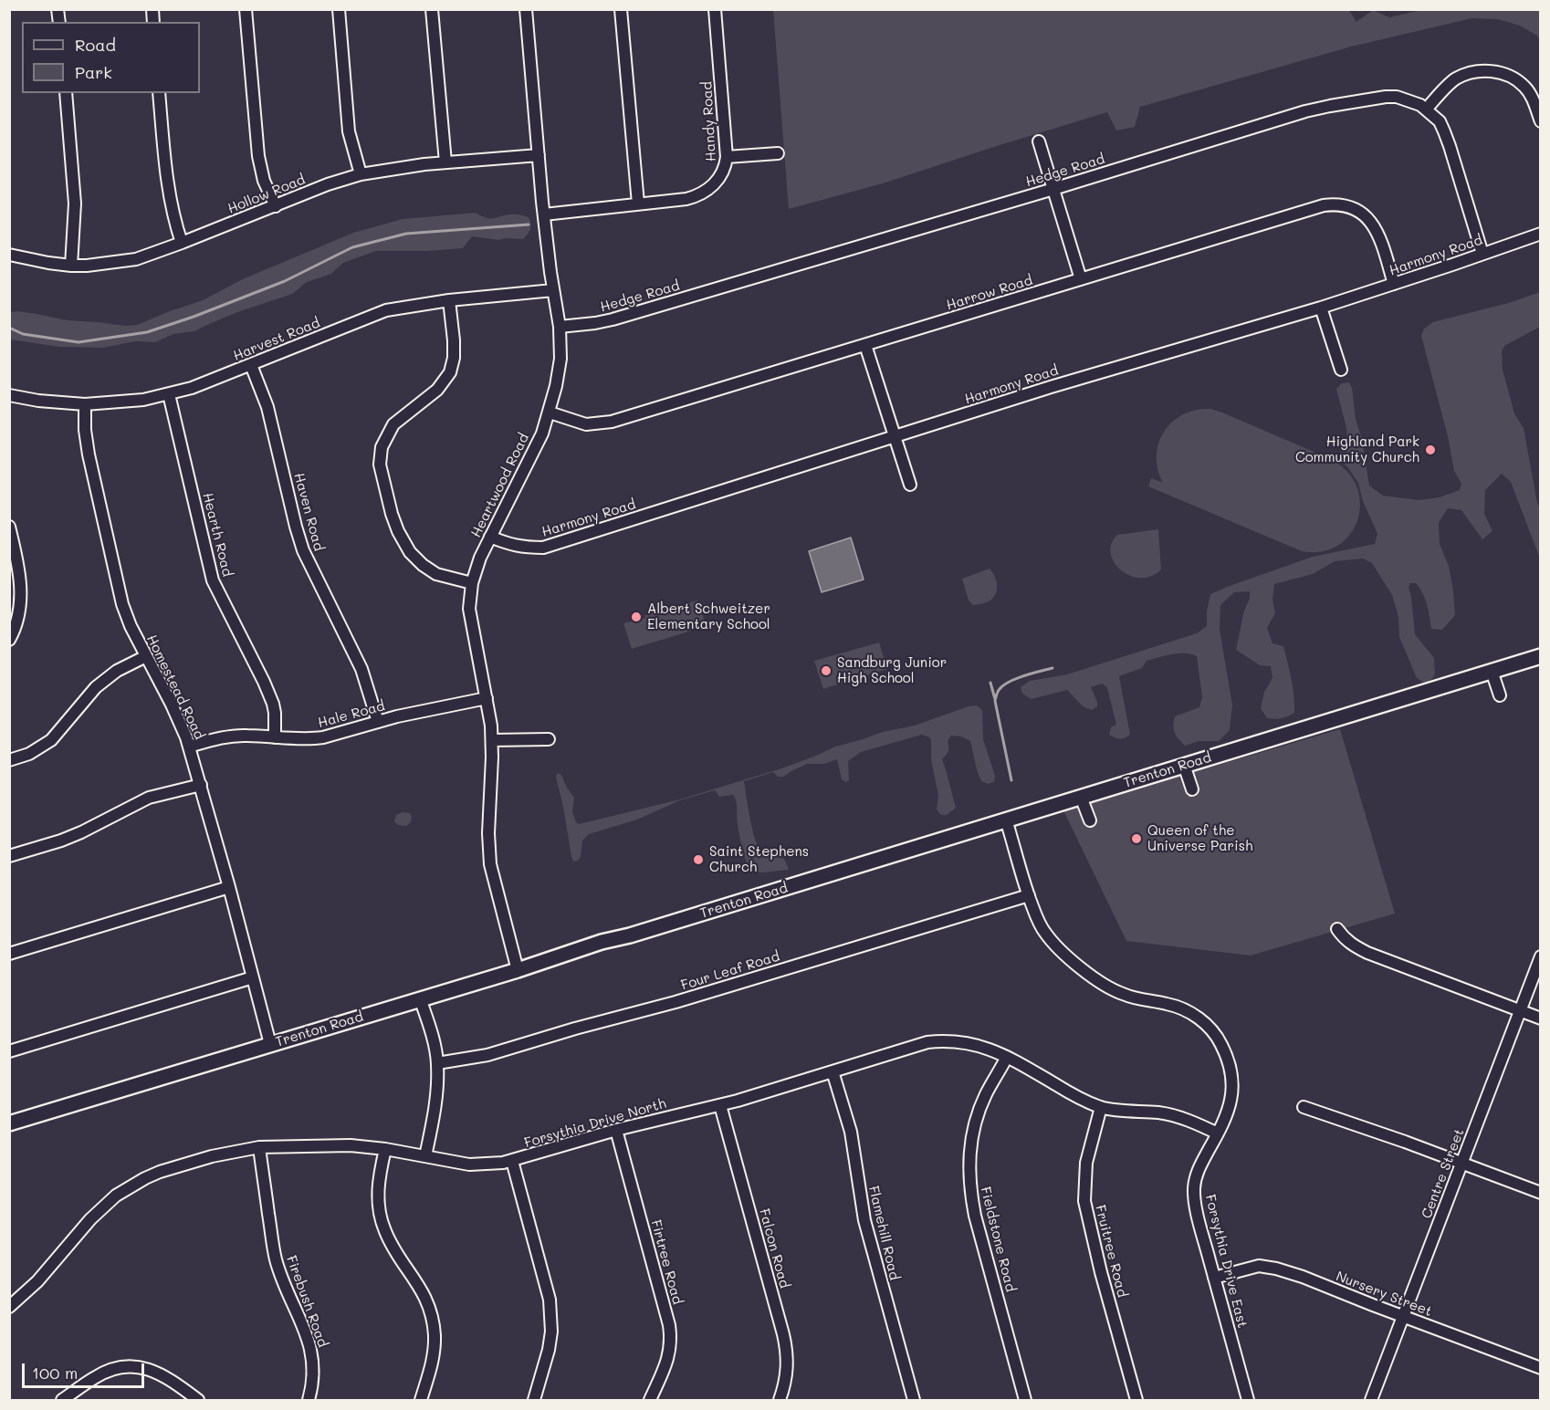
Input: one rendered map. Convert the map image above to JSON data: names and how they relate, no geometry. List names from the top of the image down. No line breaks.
{"streets":{"main road":["Trenton Road"],"street":["Handy Road","Hedge Road","Hollow Road","Harmony Road","Harrow Road","Harvest Road","Heartwood Road","Haven Road","Hearth Road","Homestead Road","Hale Road","Four Leaf Road","Forsythia Drive North","Centre Street","Flamehill Road","Fieldstone Road","Falcon Road","Fruitree Road","Forsythia Drive East","Firtree Road","Nursery Street","Firebush Road"]},"crossings":[["Handy Road","Heartwood Road"],["Hedge Road","Harmony Road"],["Hedge Road","Heartwood Road"],["Hollow Road","Heartwood Road"],["Harmony Road","Harrow Road"],["Harmony Road","Heartwood Road"],["Harrow Road","Heartwood Road"],["Harvest Road","Heartwood Road"],["Harvest Road","Haven Road"],["Harvest Road","Hearth Road"],["Harvest Road","Homestead Road"],["Heartwood Road","Hale Road"],["Heartwood Road","Trenton Road"],["Haven Road","Hale Road"],["Hearth Road","Hale Road"],["Homestead Road","Hale Road"],["Homestead Road","Trenton Road"],["Trenton Road","Forsythia Drive East"],["Four Leaf Road","Forsythia Drive East"],["Forsythia Drive North","Flamehill Road"],["Forsythia Drive North","Fieldstone Road"],["Forsythia Drive North","Falcon Road"],["Forsythia Drive North","Fruitree Road"],["Forsythia Drive North","Forsythia Drive East"],["Forsythia Drive North","Firtree Road"],["Forsythia Drive North","Firebush Road"],["Centre Street","Nursery Street"],["Forsythia Drive East","Nursery Street"]],"places":["Highland Park Community Church","Albert Schweitzer Elementary School","Sandburg Junior High School","Queen of the Universe Parish","Saint Stephens Church"],"legend":["Road","Park"],"scale_bar":"100 m"}
